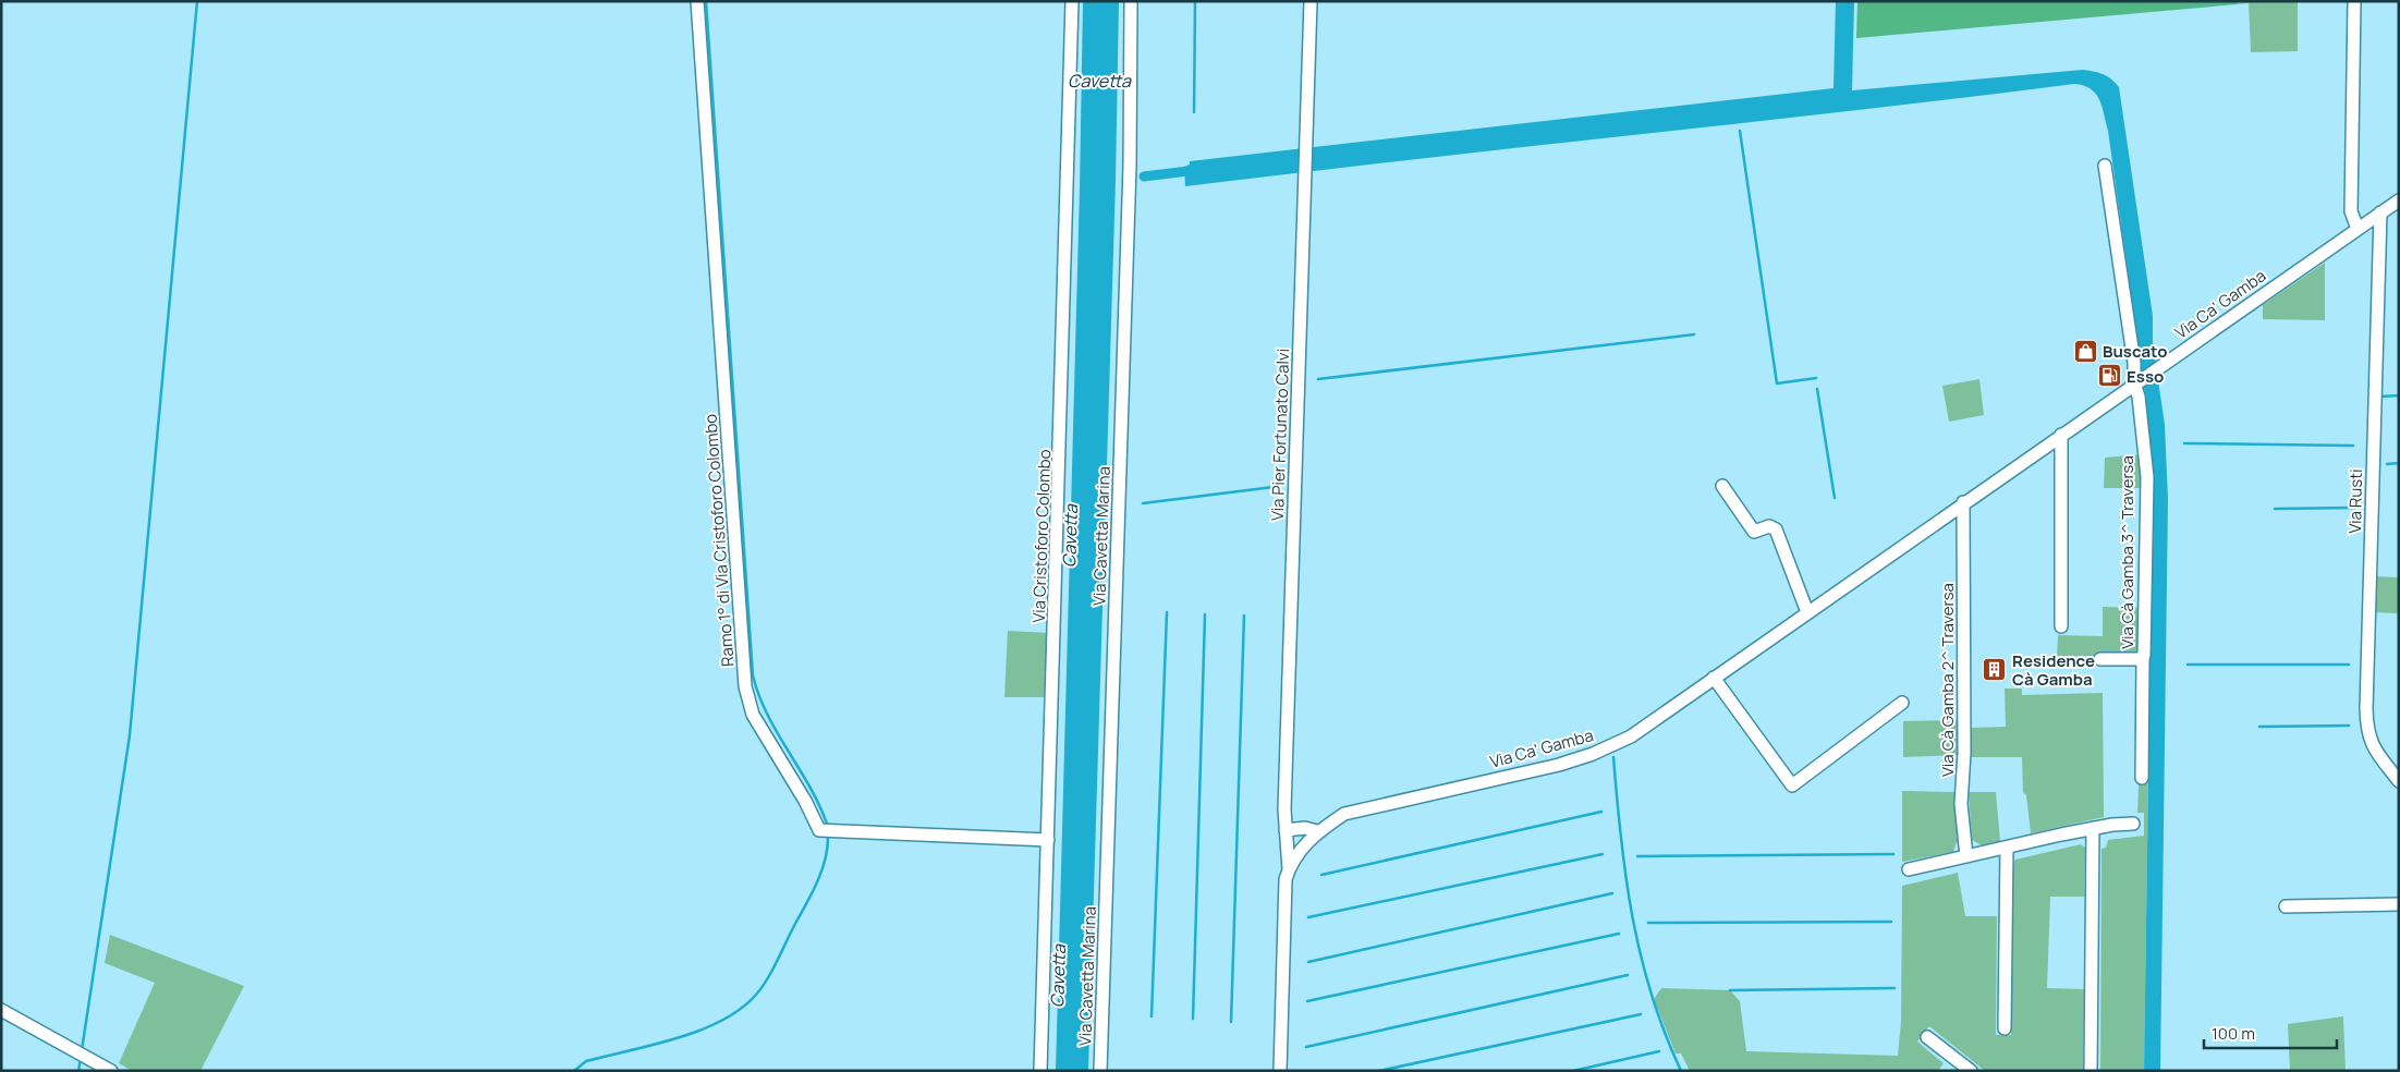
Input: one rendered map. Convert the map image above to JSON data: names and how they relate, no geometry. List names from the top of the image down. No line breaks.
{"streets":{"street":["Via Ca' Gamba","Via Pier Fortunato Calvi","Via Rusti","Via Cristoforo Colombo","Via Cavetta Marina","Ramo 1° di Via Cristoforo Colombo","Via Cà Gamba 3^ Traversa","Via Cà Gamba 2^ Traversa"]},"crossings":[["Via Ca' Gamba","Via Pier Fortunato Calvi"],["Via Ca' Gamba","Via Rusti"],["Via Ca' Gamba","Via Cà Gamba 3^ Traversa"],["Via Ca' Gamba","Via Cà Gamba 2^ Traversa"],["Via Cristoforo Colombo","Ramo 1° di Via Cristoforo Colombo"]],"water":["Cavetta"],"places":{"shop":["Buscato"],"fuel station":["Esso"],"building":["Residence Cà Gamba"]},"scale_bar":"100 m"}
